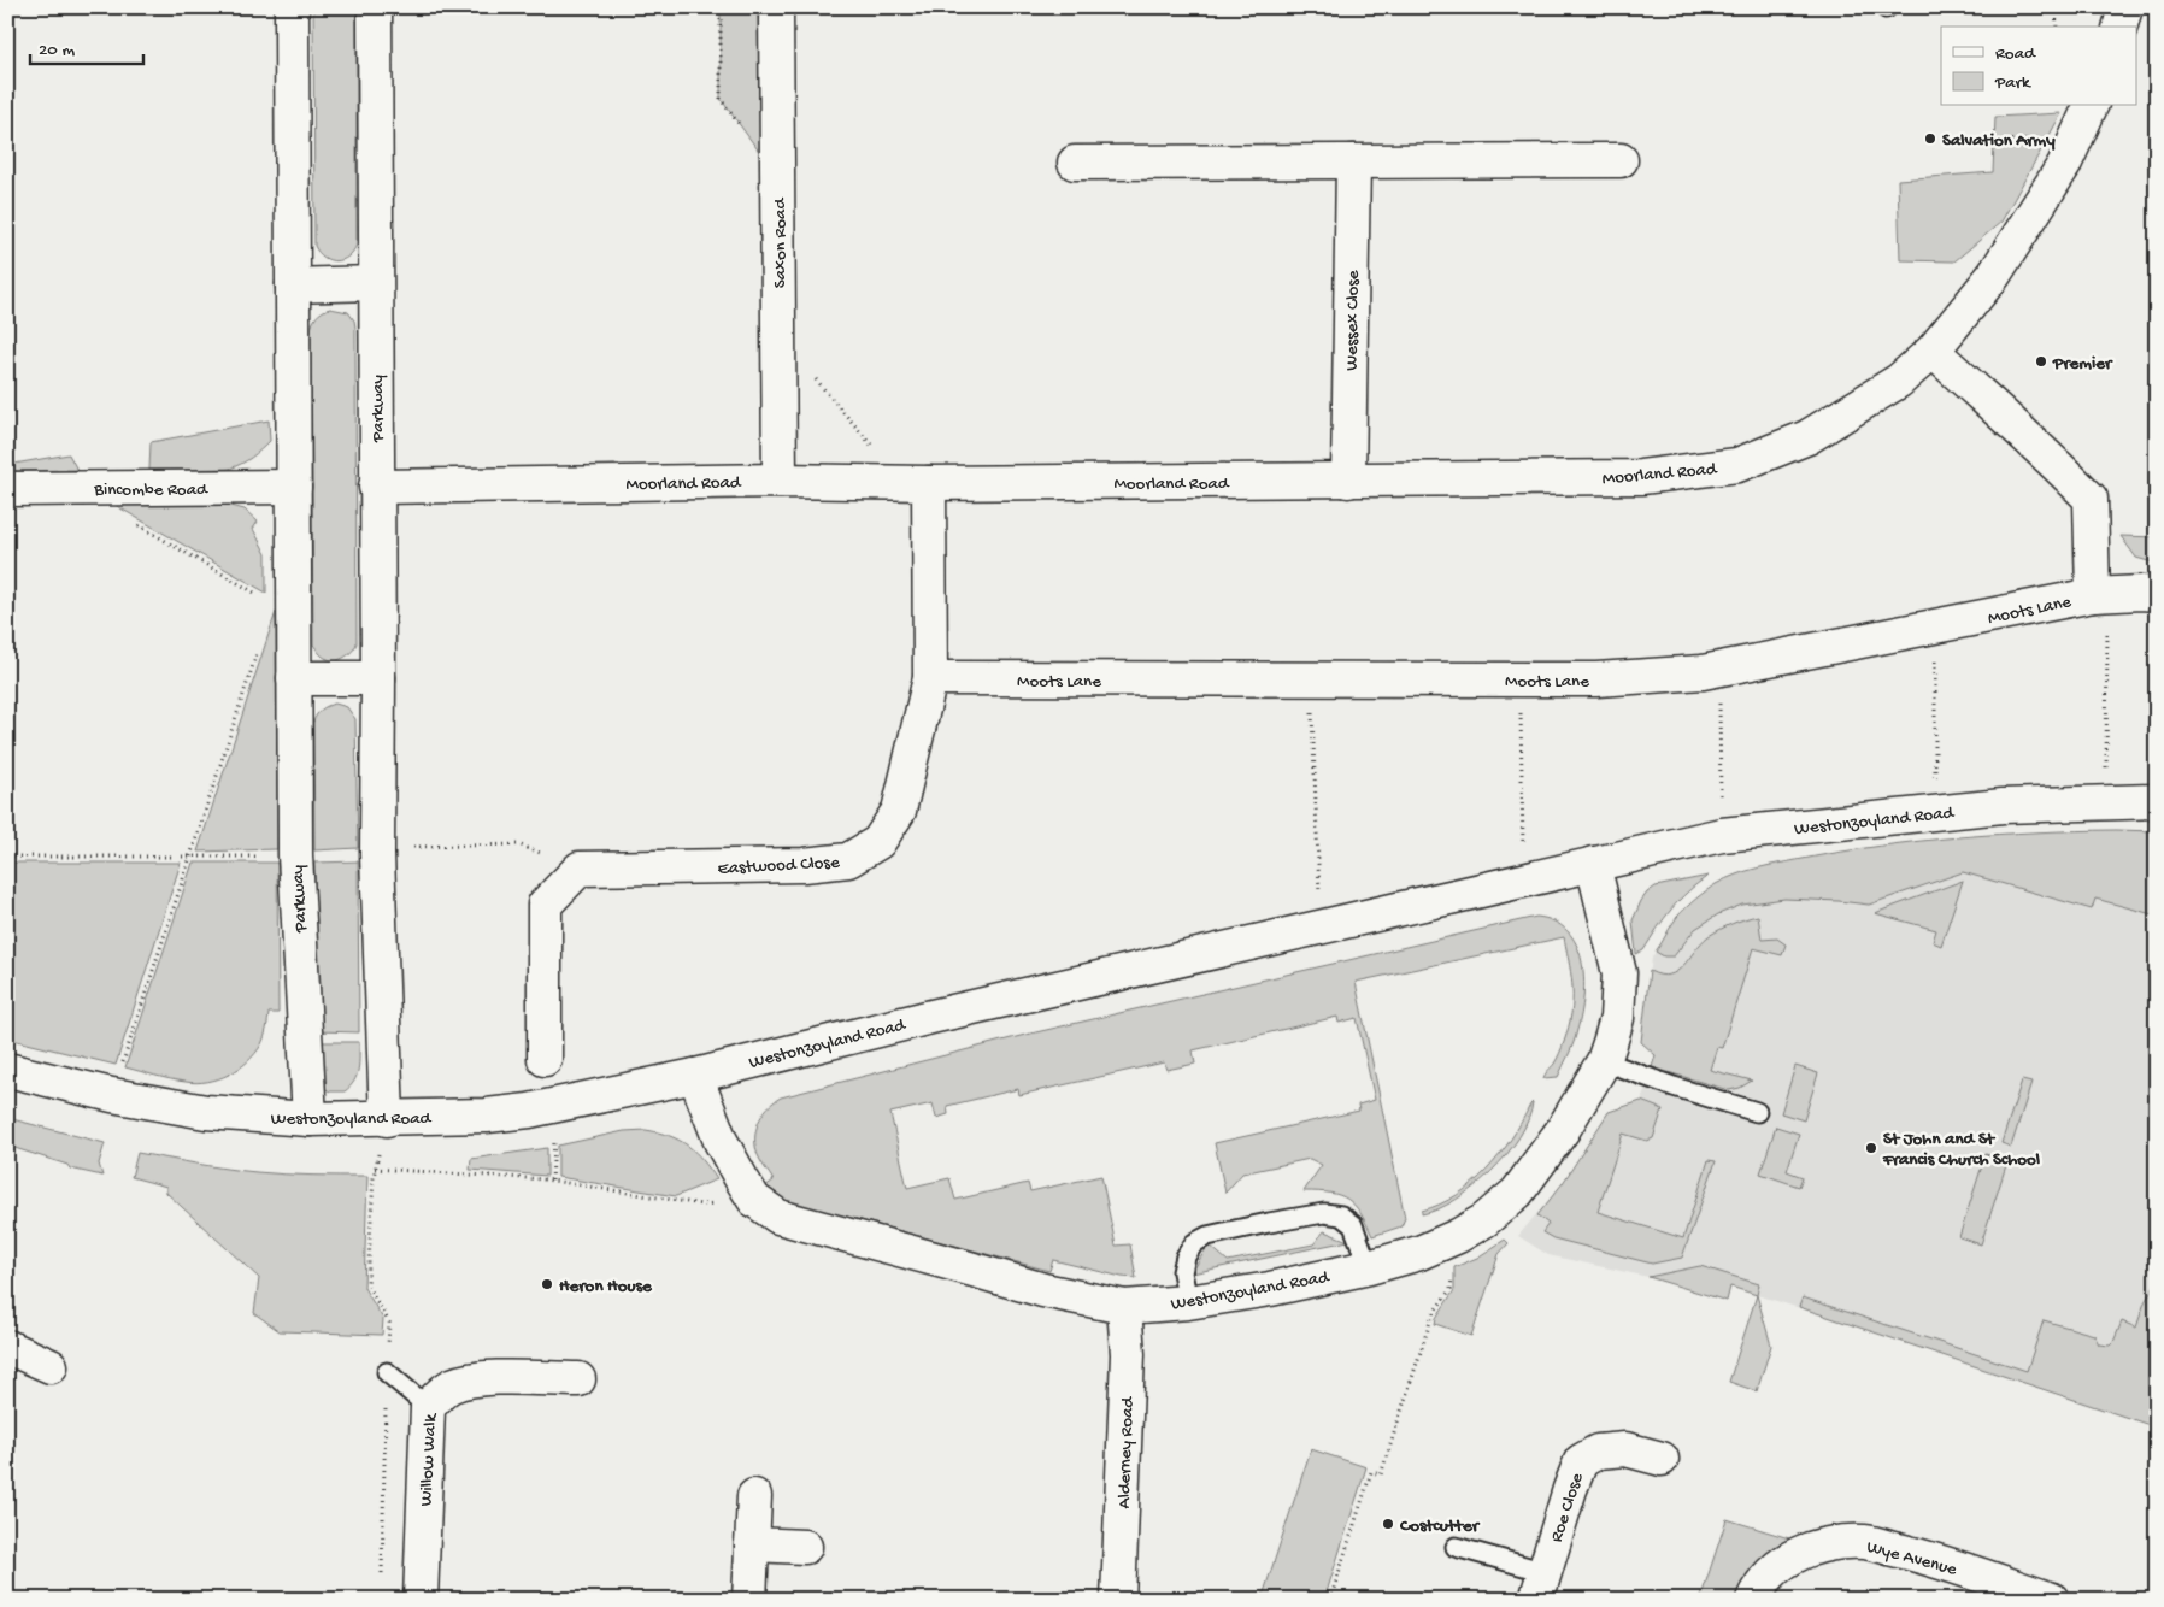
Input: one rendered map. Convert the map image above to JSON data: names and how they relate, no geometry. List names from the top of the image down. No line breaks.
{"streets":{"street":["Saxon Road","Wessex Close","Parkway","Moorland Road","Bincombe Road","Moots Lane","Westonzoyland Road","Eastwood Close","Alderney Road","Willow Walk","Roe Close","Wye Avenue"]},"crossings":[["Saxon Road","Moorland Road"],["Wessex Close","Moorland Road"],["Parkway","Moorland Road"],["Parkway","Bincombe Road"],["Parkway","Westonzoyland Road"],["Moorland Road","Eastwood Close"],["Moots Lane","Eastwood Close"],["Westonzoyland Road","Alderney Road"]],"places":["Salvation Army","Premier","St John and St Francis Church School","Heron House","Costcutter"],"legend":["Road","Park"],"scale_bar":"20 m"}
